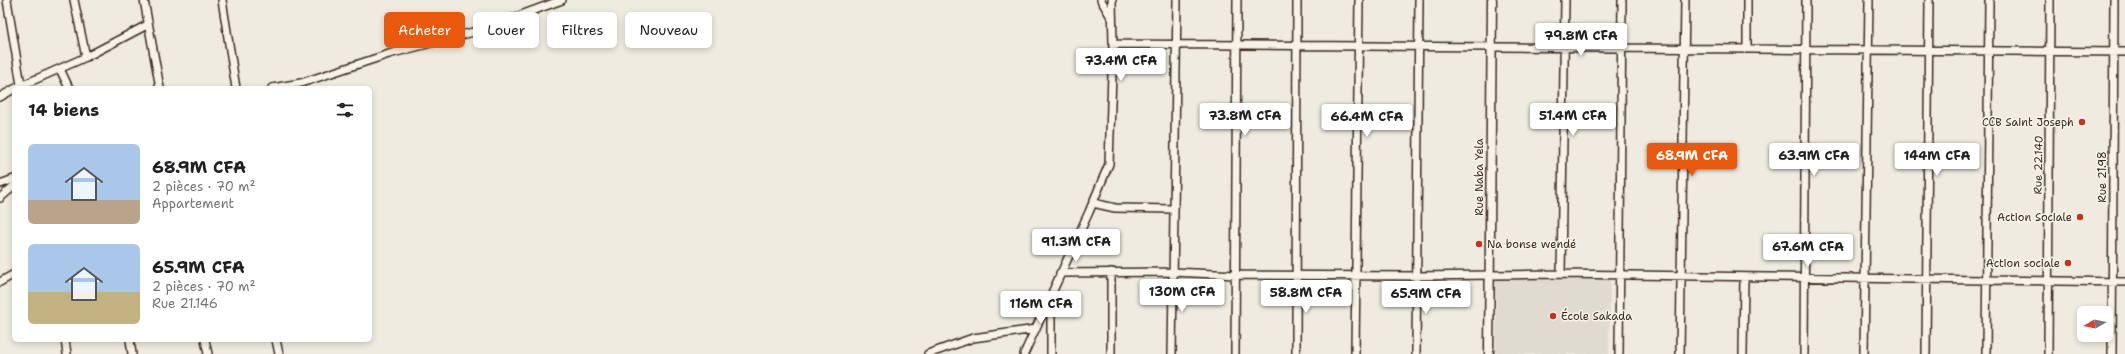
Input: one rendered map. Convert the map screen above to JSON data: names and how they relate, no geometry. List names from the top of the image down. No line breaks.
{"streets":{"street":["Rue 22.140","Rue Naba Yela","Rue 21.98"]},"places":["CCB Saint Joseph","Action Sociale","Na bonse wendé","Action sociale","École Sakada"],"north":"left","page":{"chip":["Acheter","Louer","Filtres","Nouveau"],"price":["79.8M CFA","73.4M CFA","73.8M CFA","51.4M CFA","66.4M CFA","68.9M CFA","63.9M CFA","144M CFA","91.3M CFA","67.6M CFA","130M CFA","58.8M CFA","65.9M CFA","116M CFA"],"heading":"14 biens","list":[{"name":"68.9M CFA","note":"2 pièces · 70 m² · Appartement"},{"name":"65.9M CFA","note":"2 pièces · 70 m² · Rue 21.146"}]}}
